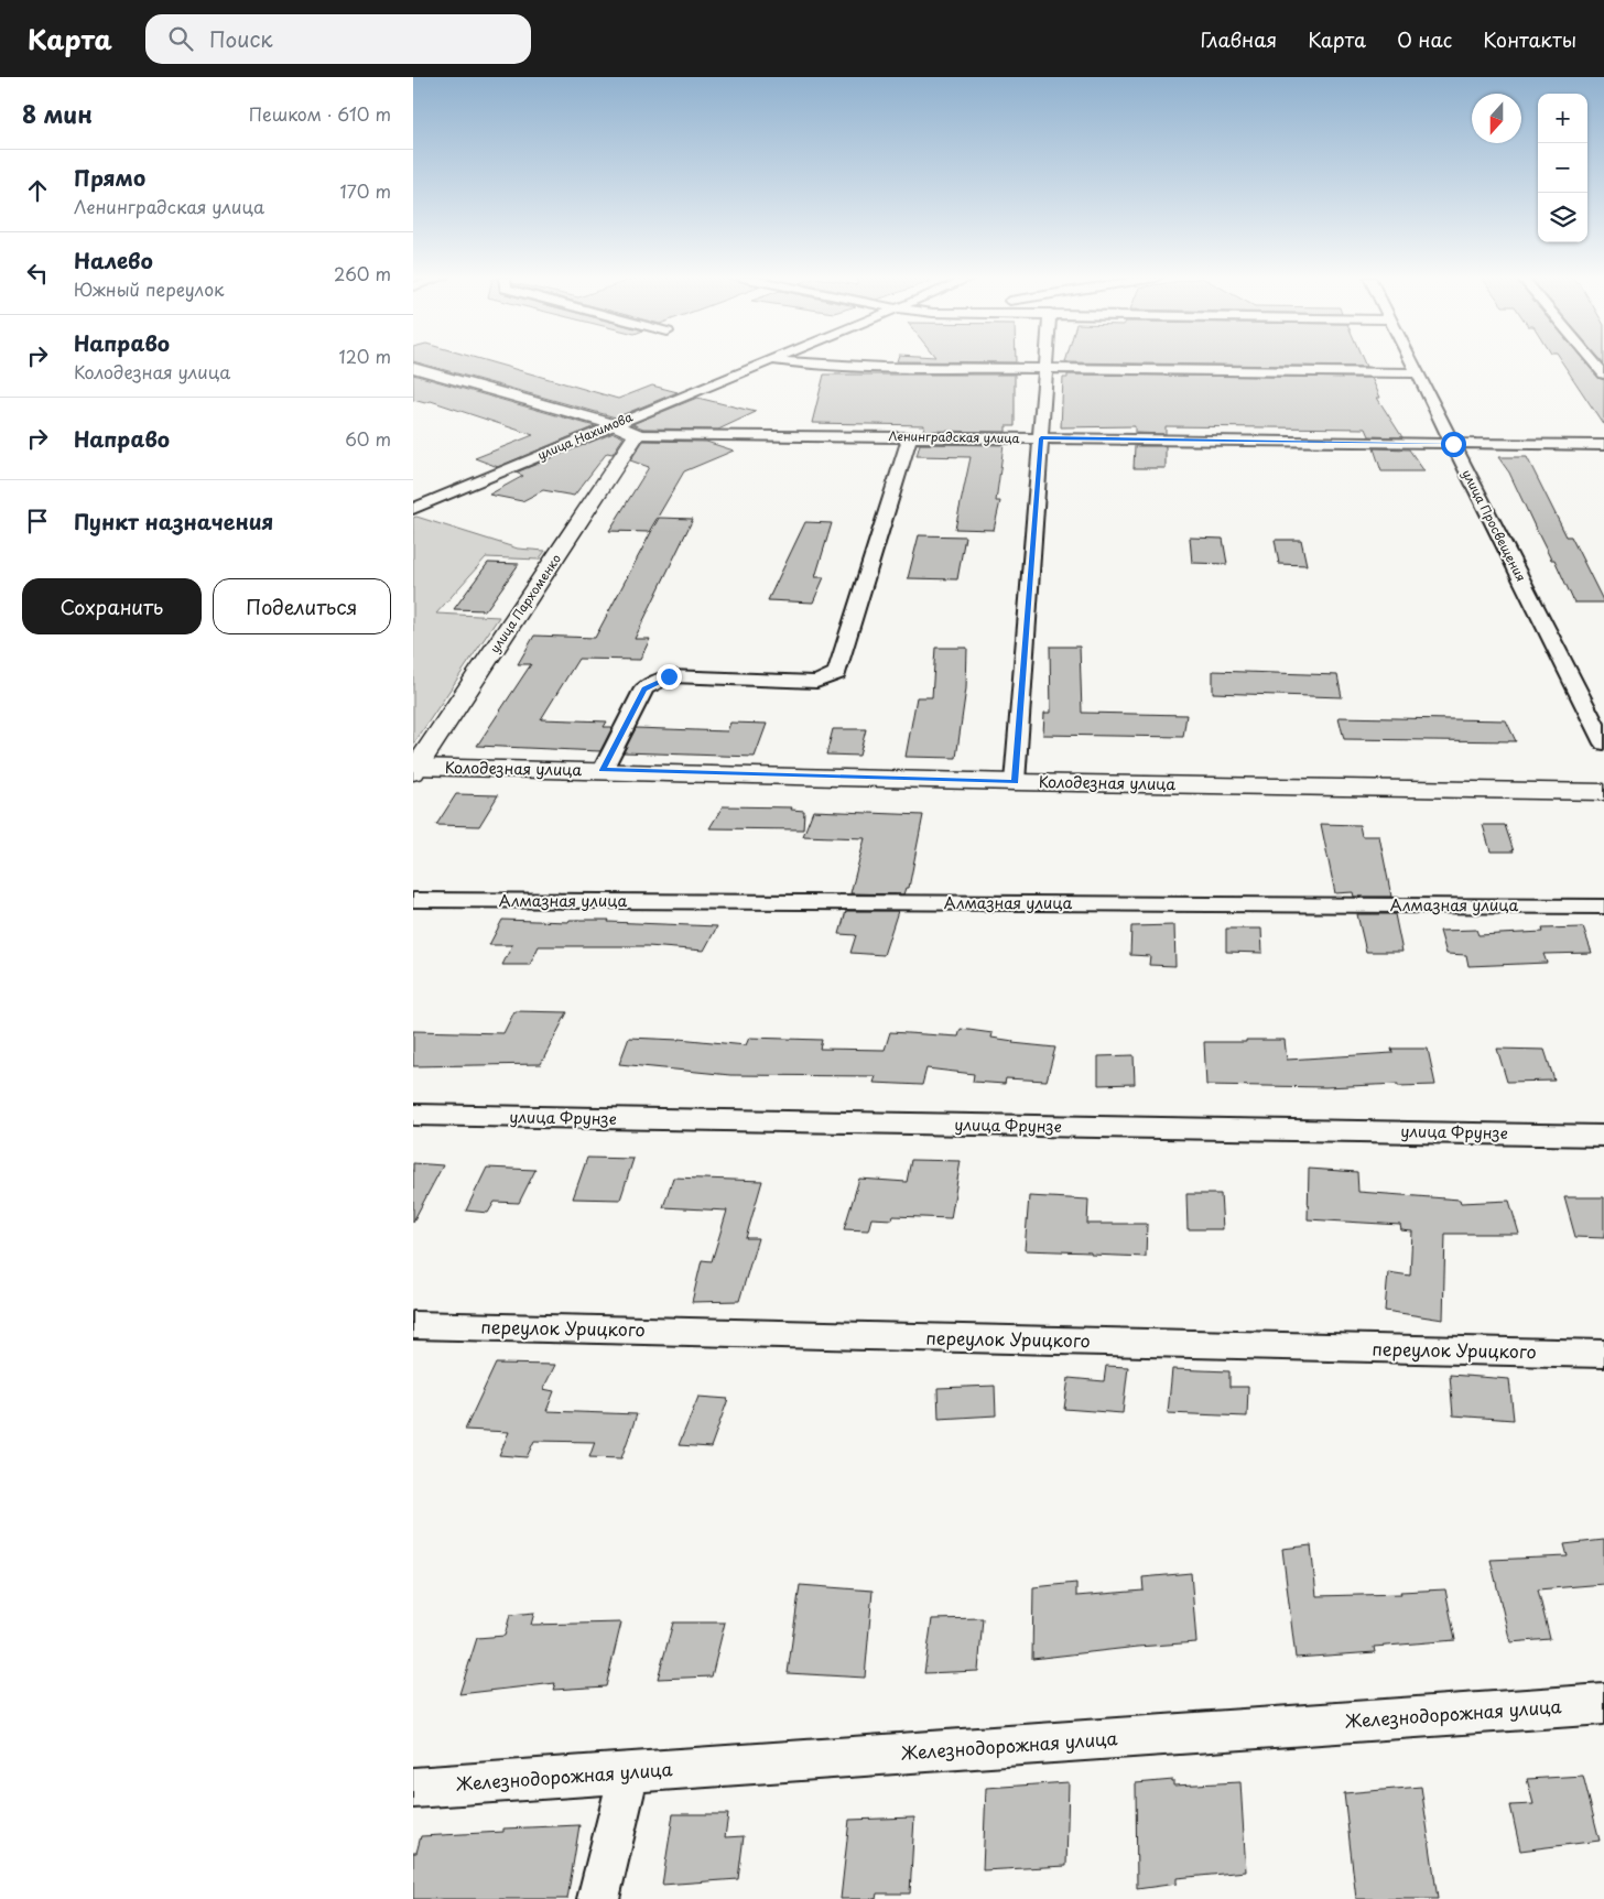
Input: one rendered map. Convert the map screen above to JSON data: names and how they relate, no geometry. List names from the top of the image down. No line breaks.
{"streets":{"street":["улица Нахимова","Ленинградская улица","улица Просвещения","улица Пархоменко","Колодезная улица","Алмазная улица","улица Фрунзе","переулок Урицкого","Железнодорожная улица"]},"crossings":[["улица Нахимова","Ленинградская улица"],["Ленинградская улица","улица Просвещения"],["Ленинградская улица","улица Пархоменко"],["улица Пархоменко","Колодезная улица"]],"north":"bottom","page":{"header":"Карта","search":"Поиск","nav":["Главная","Карта","О нас","Контакты"],"heading":["8 мин","Пешком · 610 m"],"map_buttons":["+","−"],"list":[["Прямо","Ленинградская улица","170 m"],["Налево","Южный переулок","260 m"],["Направо","Колодезная улица","120 m"],["Направо","60 m"],"Пункт назначения"],"buttons":["Сохранить","Поделиться"]}}
